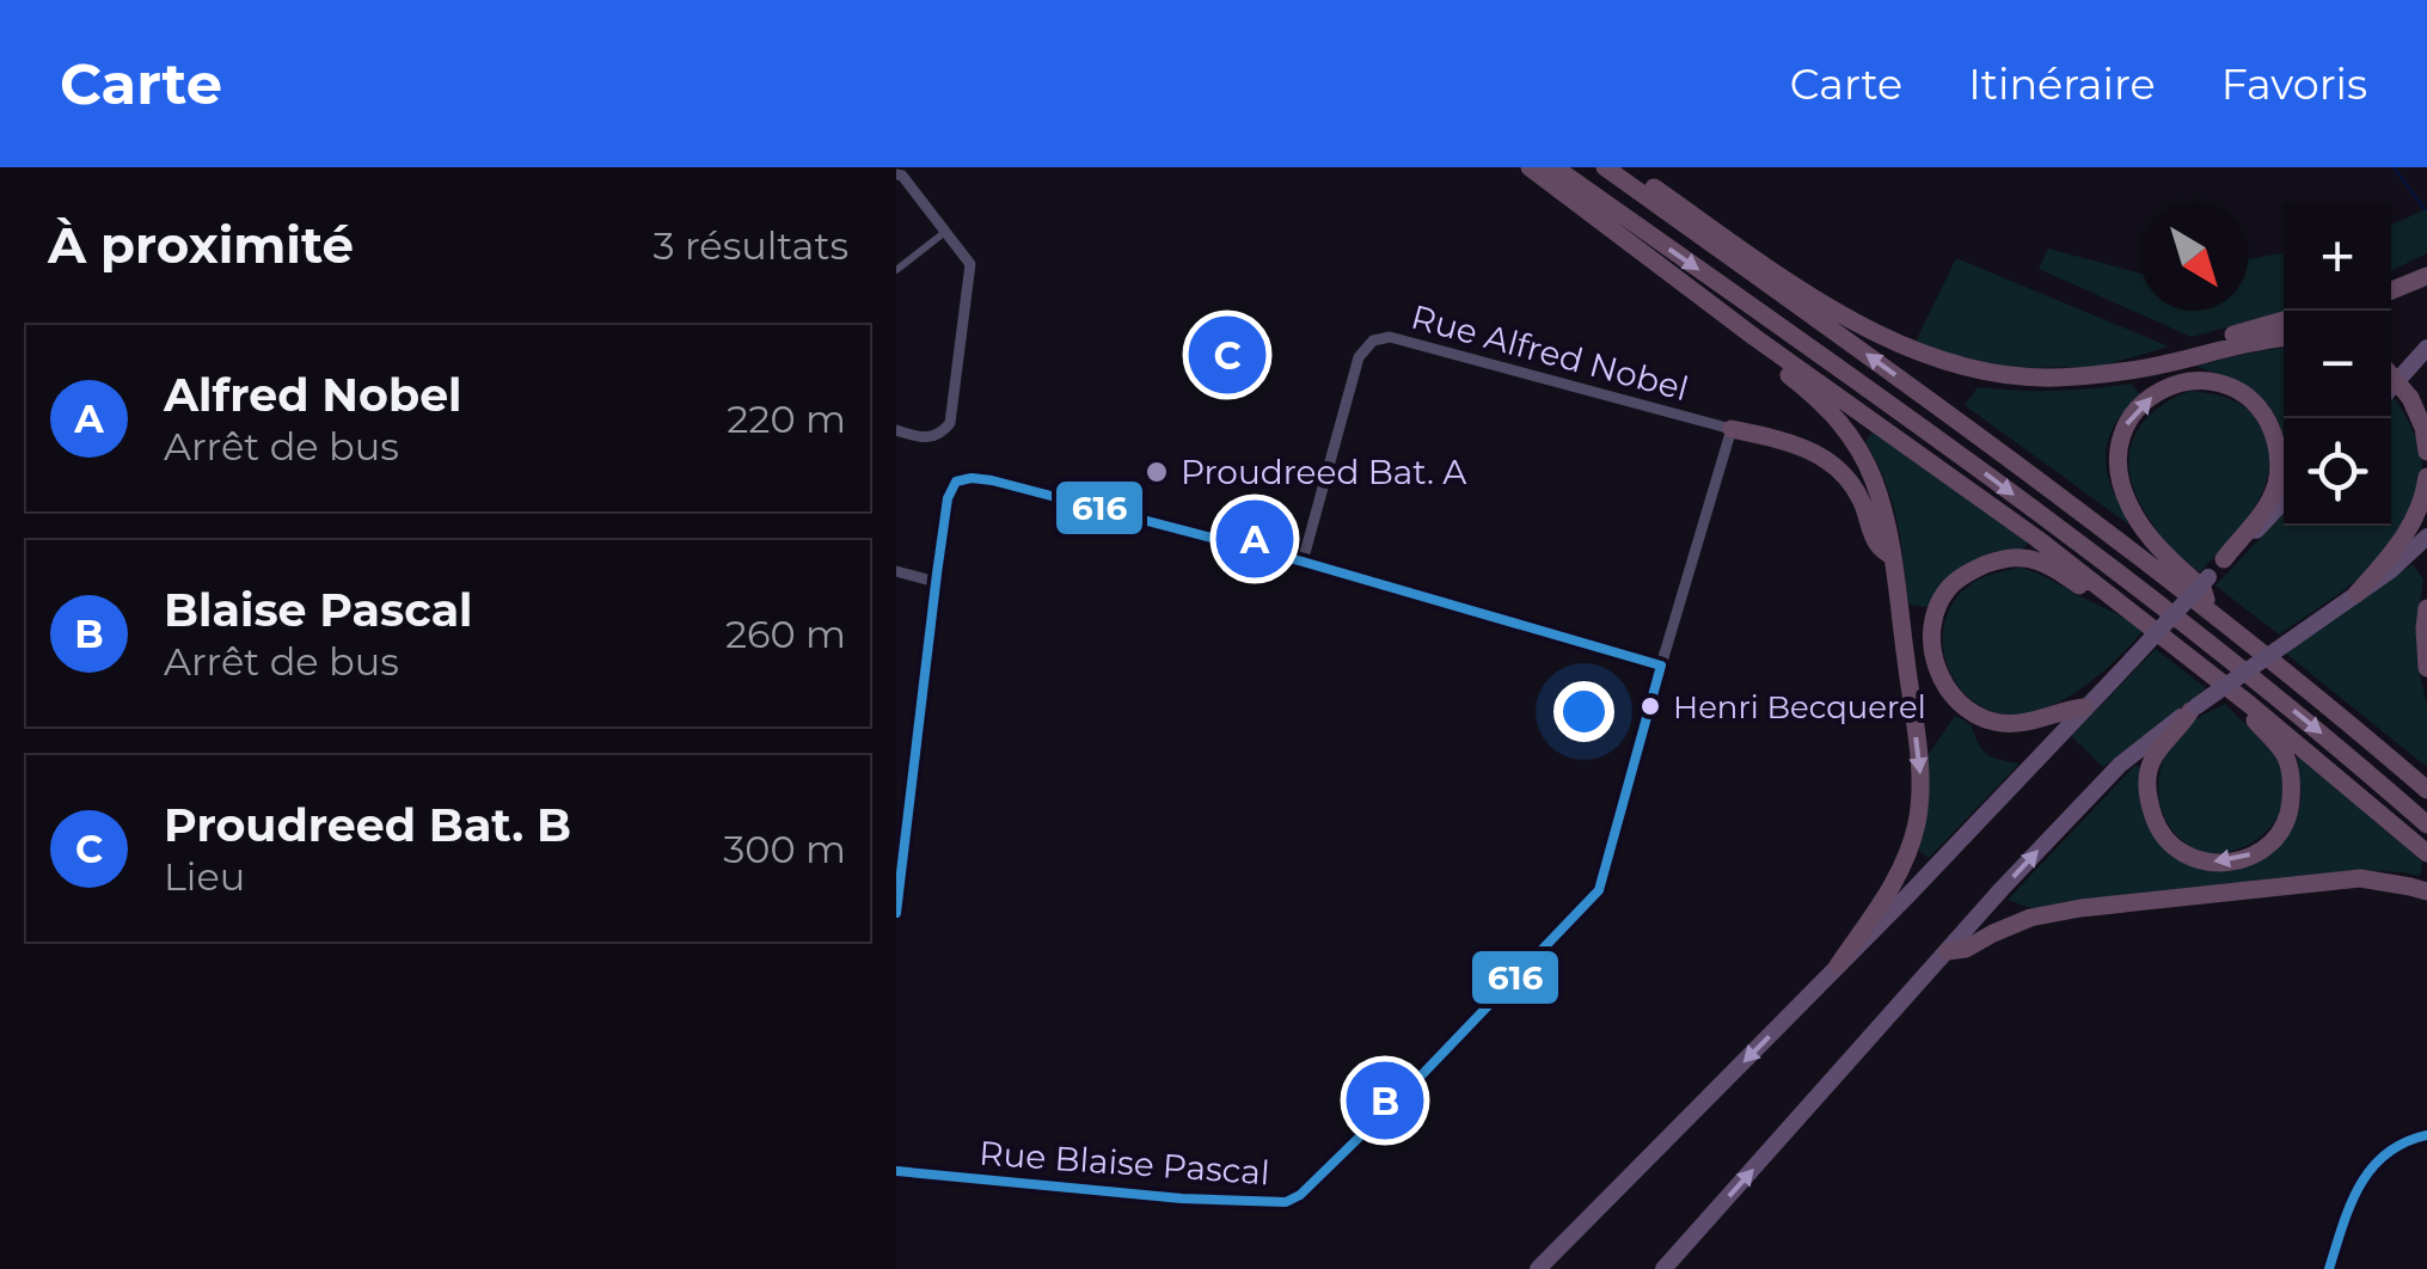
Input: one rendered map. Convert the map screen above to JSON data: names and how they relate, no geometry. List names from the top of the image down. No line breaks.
{"streets":{"street":["Rue Alfred Nobel","Rue Blaise Pascal"]},"crossings":[["Rue Alfred Nobel","Rue Blaise Pascal"]],"places":["Proudreed Bat. A","Henri Becquerel"],"lines":["transit line 616"],"north":"bottom right","page":{"header":"Carte","nav":["Carte","Itinéraire","Favoris"],"heading":["À proximité","3 résultats"],"map_buttons":["+","−"],"pins":["C","A","B"],"list":[{"mark":"A","name":"Alfred Nobel","note":"Arrêt de bus","value":"220 m"},{"mark":"B","name":"Blaise Pascal","note":"Arrêt de bus","value":"260 m"},{"mark":"C","name":"Proudreed Bat. B","note":"Lieu","value":"300 m"}]}}
